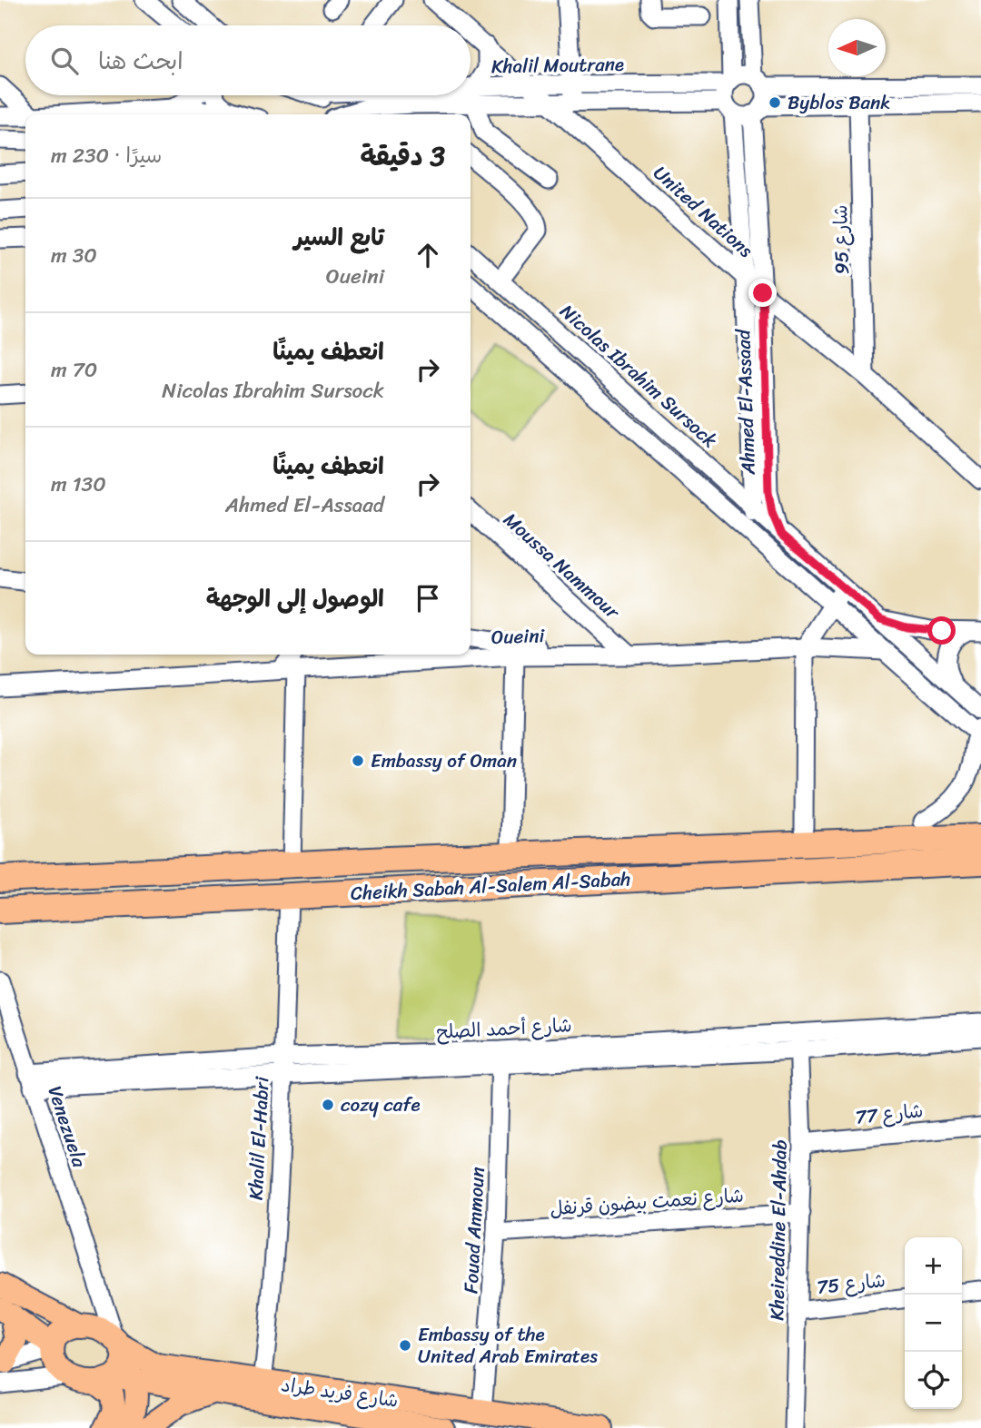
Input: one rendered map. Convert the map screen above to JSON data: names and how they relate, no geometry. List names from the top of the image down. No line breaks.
{"streets":{"highway":["Cheikh Sabah Al-Salem Al-Sabah"],"main road":["شارع فريد طراد"],"street":["Khalil Moutrane","United Nations","شارع 95","Nicolas Ibrahim Sursock","Ahmed El-Assaad","Moussa Nammour","Oueini","شارع أحمد الصلح","شارع 77","Venezuela","Khalil El-Habri","شارع نعمت بيضون قرنفل","Fouad Ammoun","Kheireddine El-Ahdab","شارع 75"]},"crossings":[["Khalil Moutrane","United Nations"],["Khalil Moutrane","Ahmed El-Assaad"],["United Nations","شارع 95"],["United Nations","Ahmed El-Assaad"],["Nicolas Ibrahim Sursock","Ahmed El-Assaad"],["Moussa Nammour","Oueini"],["Cheikh Sabah Al-Salem Al-Sabah","Khalil El-Habri"],["شارع أحمد الصلح","Venezuela"],["شارع أحمد الصلح","Khalil El-Habri"],["شارع أحمد الصلح","Fouad Ammoun"],["شارع أحمد الصلح","Kheireddine El-Ahdab"],["شارع 77","Kheireddine El-Ahdab"],["Venezuela","شارع فريد طراد"],["Khalil El-Habri","شارع فريد طراد"],["شارع نعمت بيضون قرنفل","Fouad Ammoun"],["شارع نعمت بيضون قرنفل","Kheireddine El-Ahdab"],["Fouad Ammoun","شارع فريد طراد"],["Kheireddine El-Ahdab","شارع 75"]],"places":["Byblos Bank","Embassy of Oman","cozy cafe","Embassy of the United Arab Emirates"],"north":"left","page":{"search":"ابحث هنا","heading":["3 دقيقة","سيرًا · 230 m"],"list":[["تابع السير","Oueini","30 m"],["انعطف يمينًا","Nicolas Ibrahim Sursock","70 m"],["انعطف يمينًا","Ahmed El-Assaad","130 m"],"الوصول إلى الوجهة"],"map_buttons":["+","−"]}}
